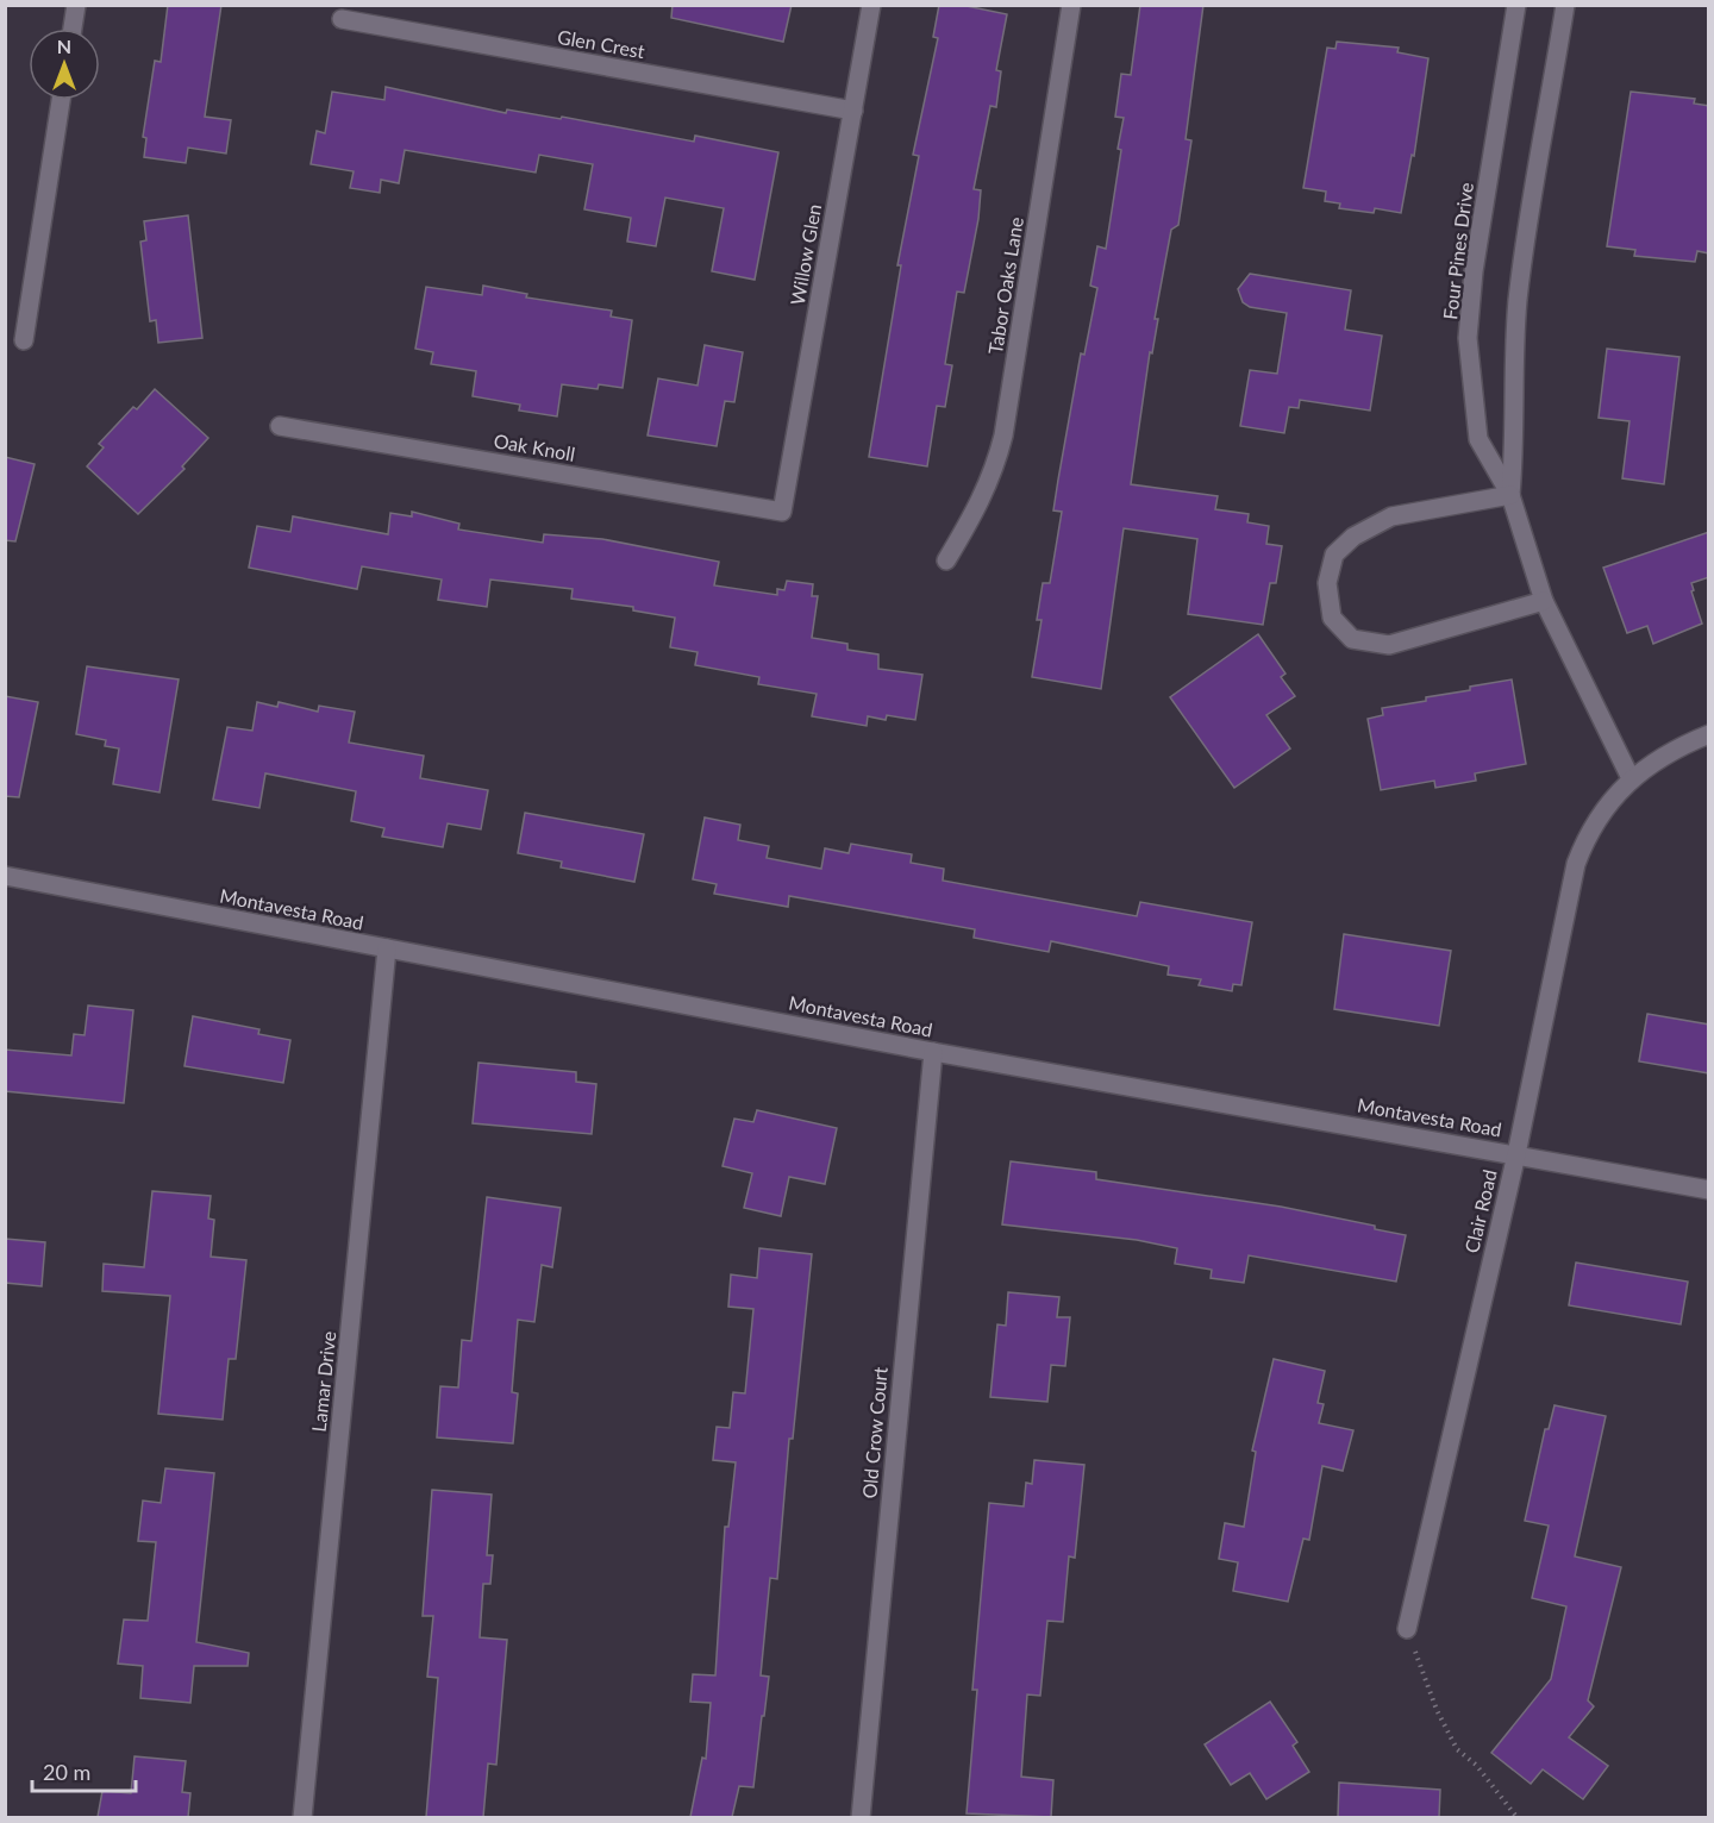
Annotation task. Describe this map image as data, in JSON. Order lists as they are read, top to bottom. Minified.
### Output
{"streets":{"street":["Glen Crest","Four Pines Drive","Willow Glen","Tabor Oaks Lane","Oak Knoll","Montavesta Road","Clair Road","Lamar Drive","Old Crow Court"]},"crossings":[["Glen Crest","Willow Glen"],["Four Pines Drive","Clair Road"],["Willow Glen","Oak Knoll"],["Montavesta Road","Clair Road"],["Montavesta Road","Lamar Drive"],["Montavesta Road","Old Crow Court"]],"scale_bar":"20 m","north":"top"}
